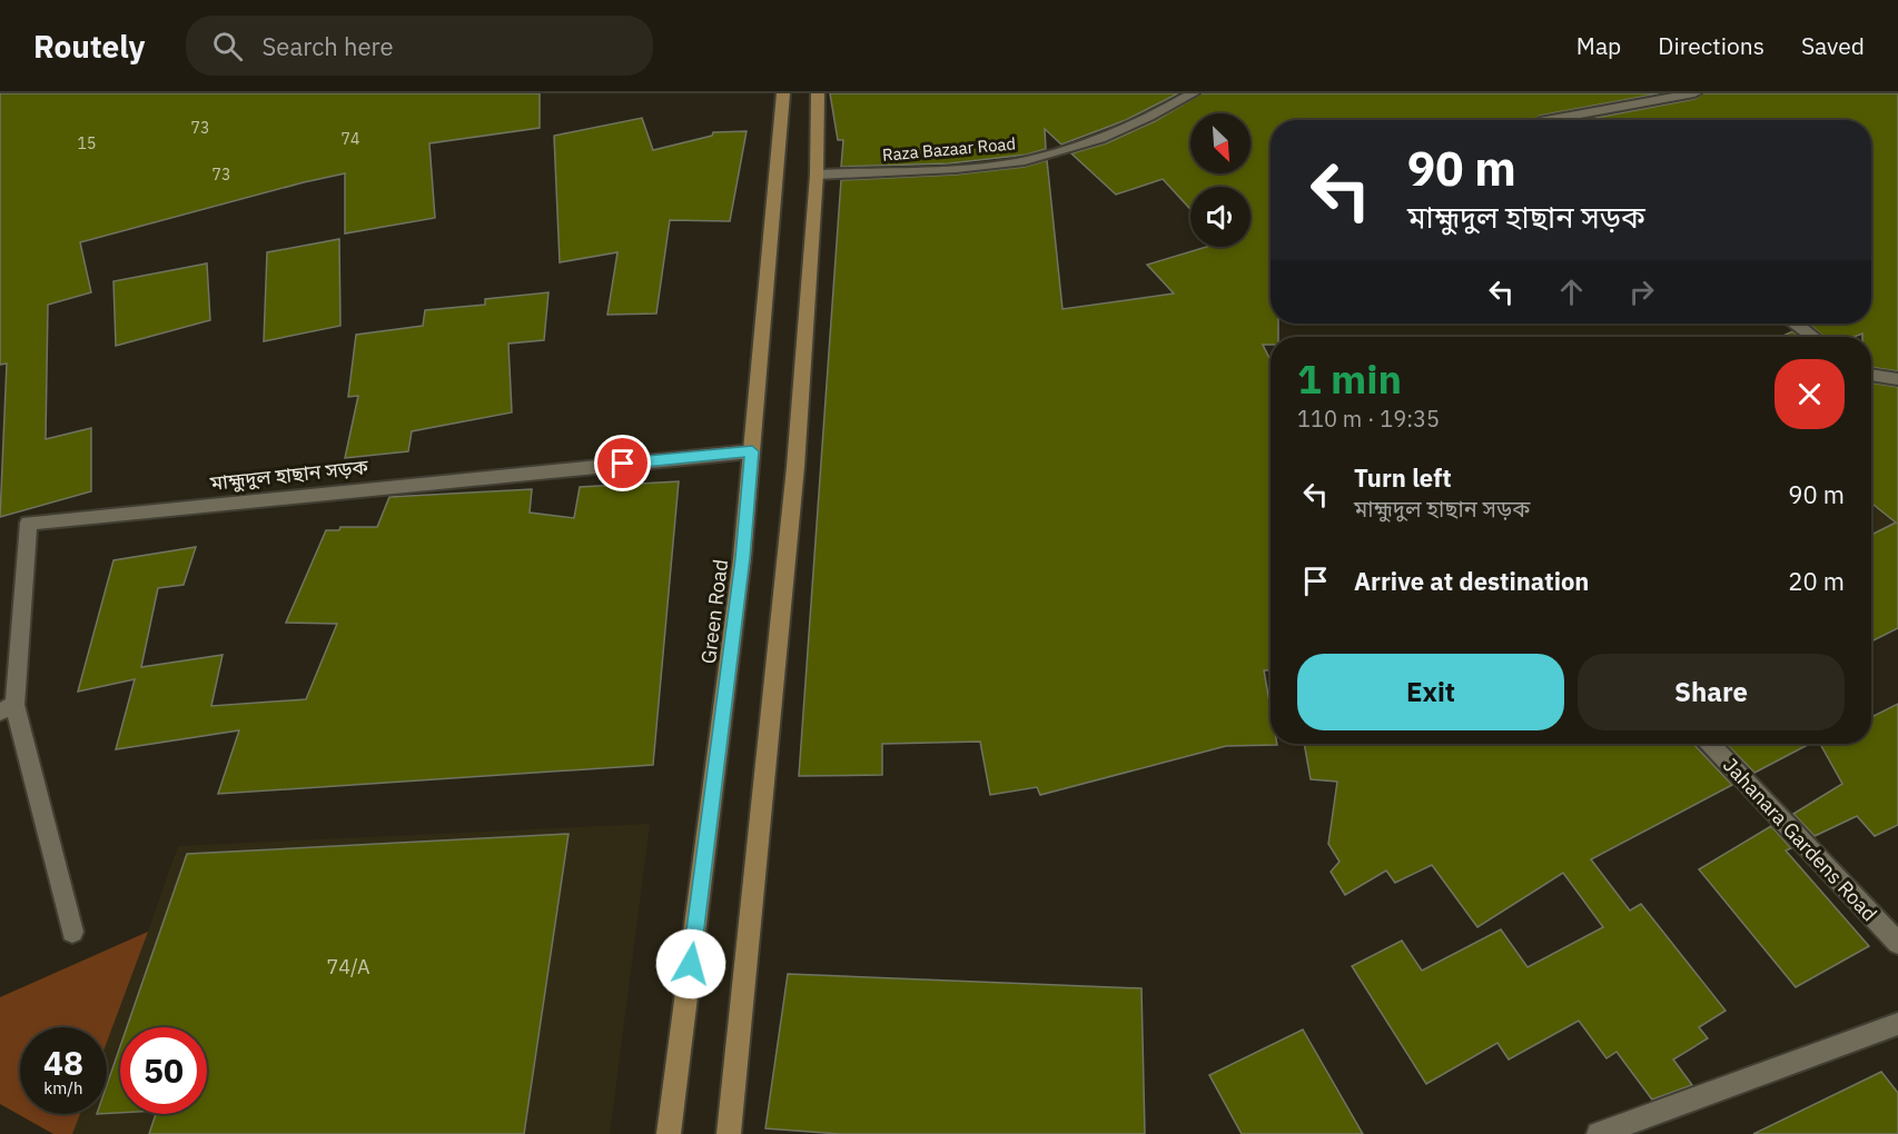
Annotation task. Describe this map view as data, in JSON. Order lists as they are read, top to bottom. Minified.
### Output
{"streets":{"main road":["Green Road"],"street":["Raza Bazaar Road","মাহ্মুদুল হাছান সড়ক","Jahanara Gardens Road"]},"crossings":[["মাহ্মুদুল হাছান সড়ক","Green Road"]],"house_numbers":["73","74","15","73","74/A"],"north":"bottom right","page":{"header":"Routely","search":"Search here","nav":["Map","Directions","Saved"],"turn":["90 m","মাহ্মুদুল হাছান সড়ক"],"heading":["1 min","110 m · 19:35"],"list":[{"name":"Turn left","note":"মাহ্মুদুল হাছান সড়ক","value":"90 m"},{"name":"Arrive at destination","value":"20 m"}],"buttons":["Exit","Share"],"speed":"48 km/h","limit":"50"}}
